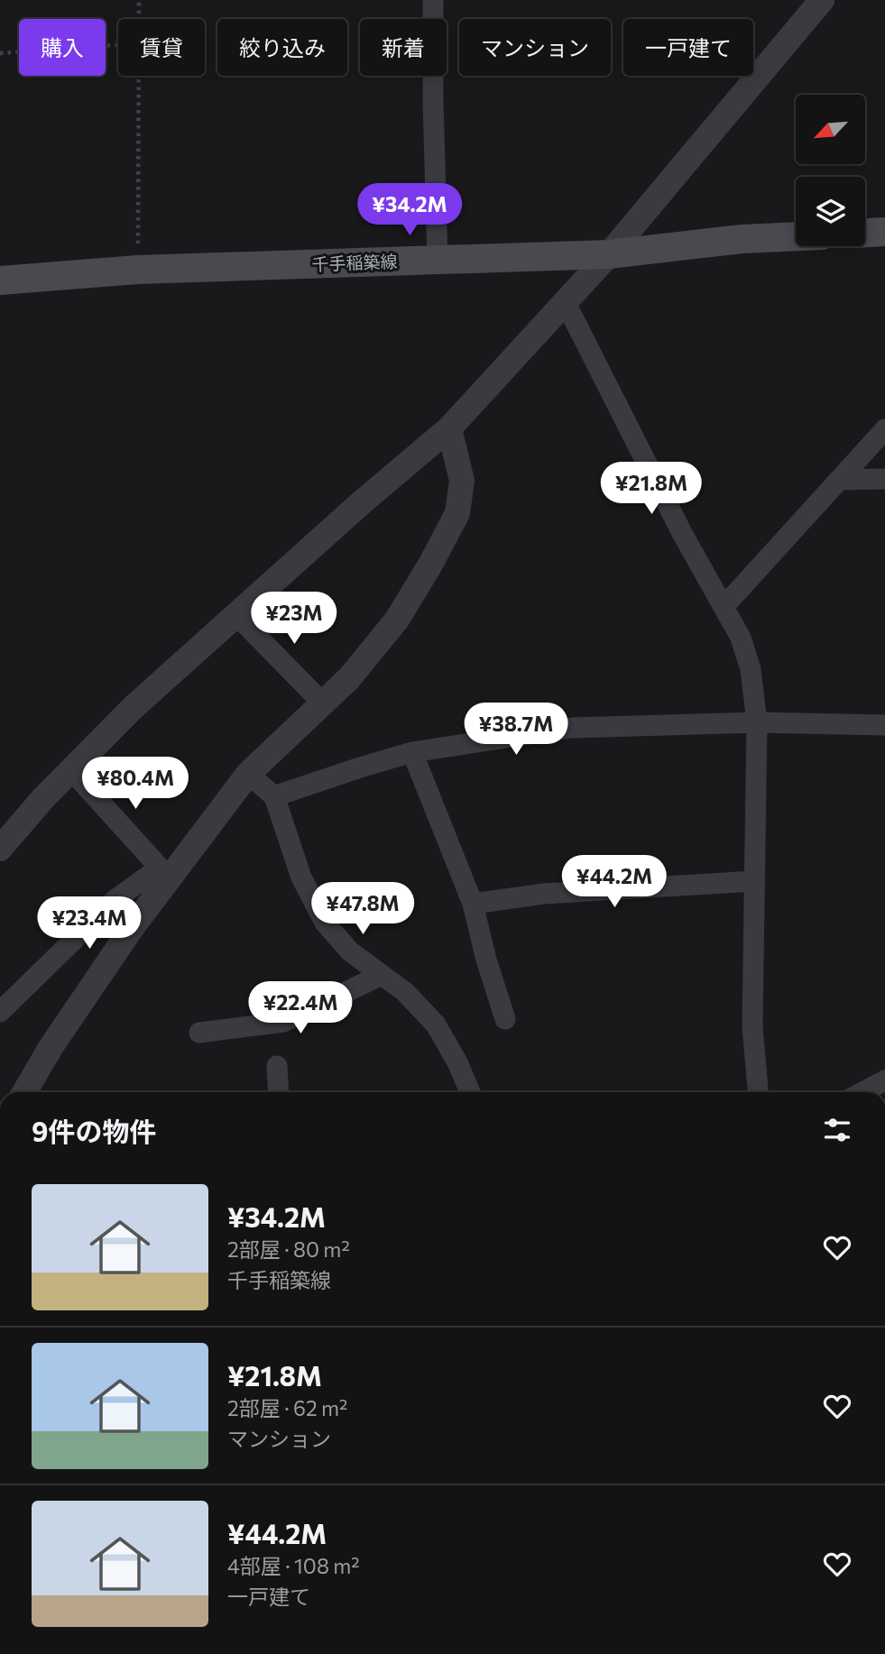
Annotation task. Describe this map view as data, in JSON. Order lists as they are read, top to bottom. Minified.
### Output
{"streets":{"main road":["千手稲築線"]},"north":"bottom left","page":{"chip":["購入","賃貸","絞り込み","新着","マンション","一戸建て"],"price":["¥34.2M","¥21.8M","¥23M","¥38.7M","¥80.4M","¥44.2M","¥47.8M","¥23.4M","¥22.4M"],"heading":"9件の物件","list":[{"name":"¥34.2M","note":"2部屋 · 80 m² · 千手稲築線"},{"name":"¥21.8M","note":"2部屋 · 62 m² · マンション"},{"name":"¥44.2M","note":"4部屋 · 108 m² · 一戸建て"}]}}
